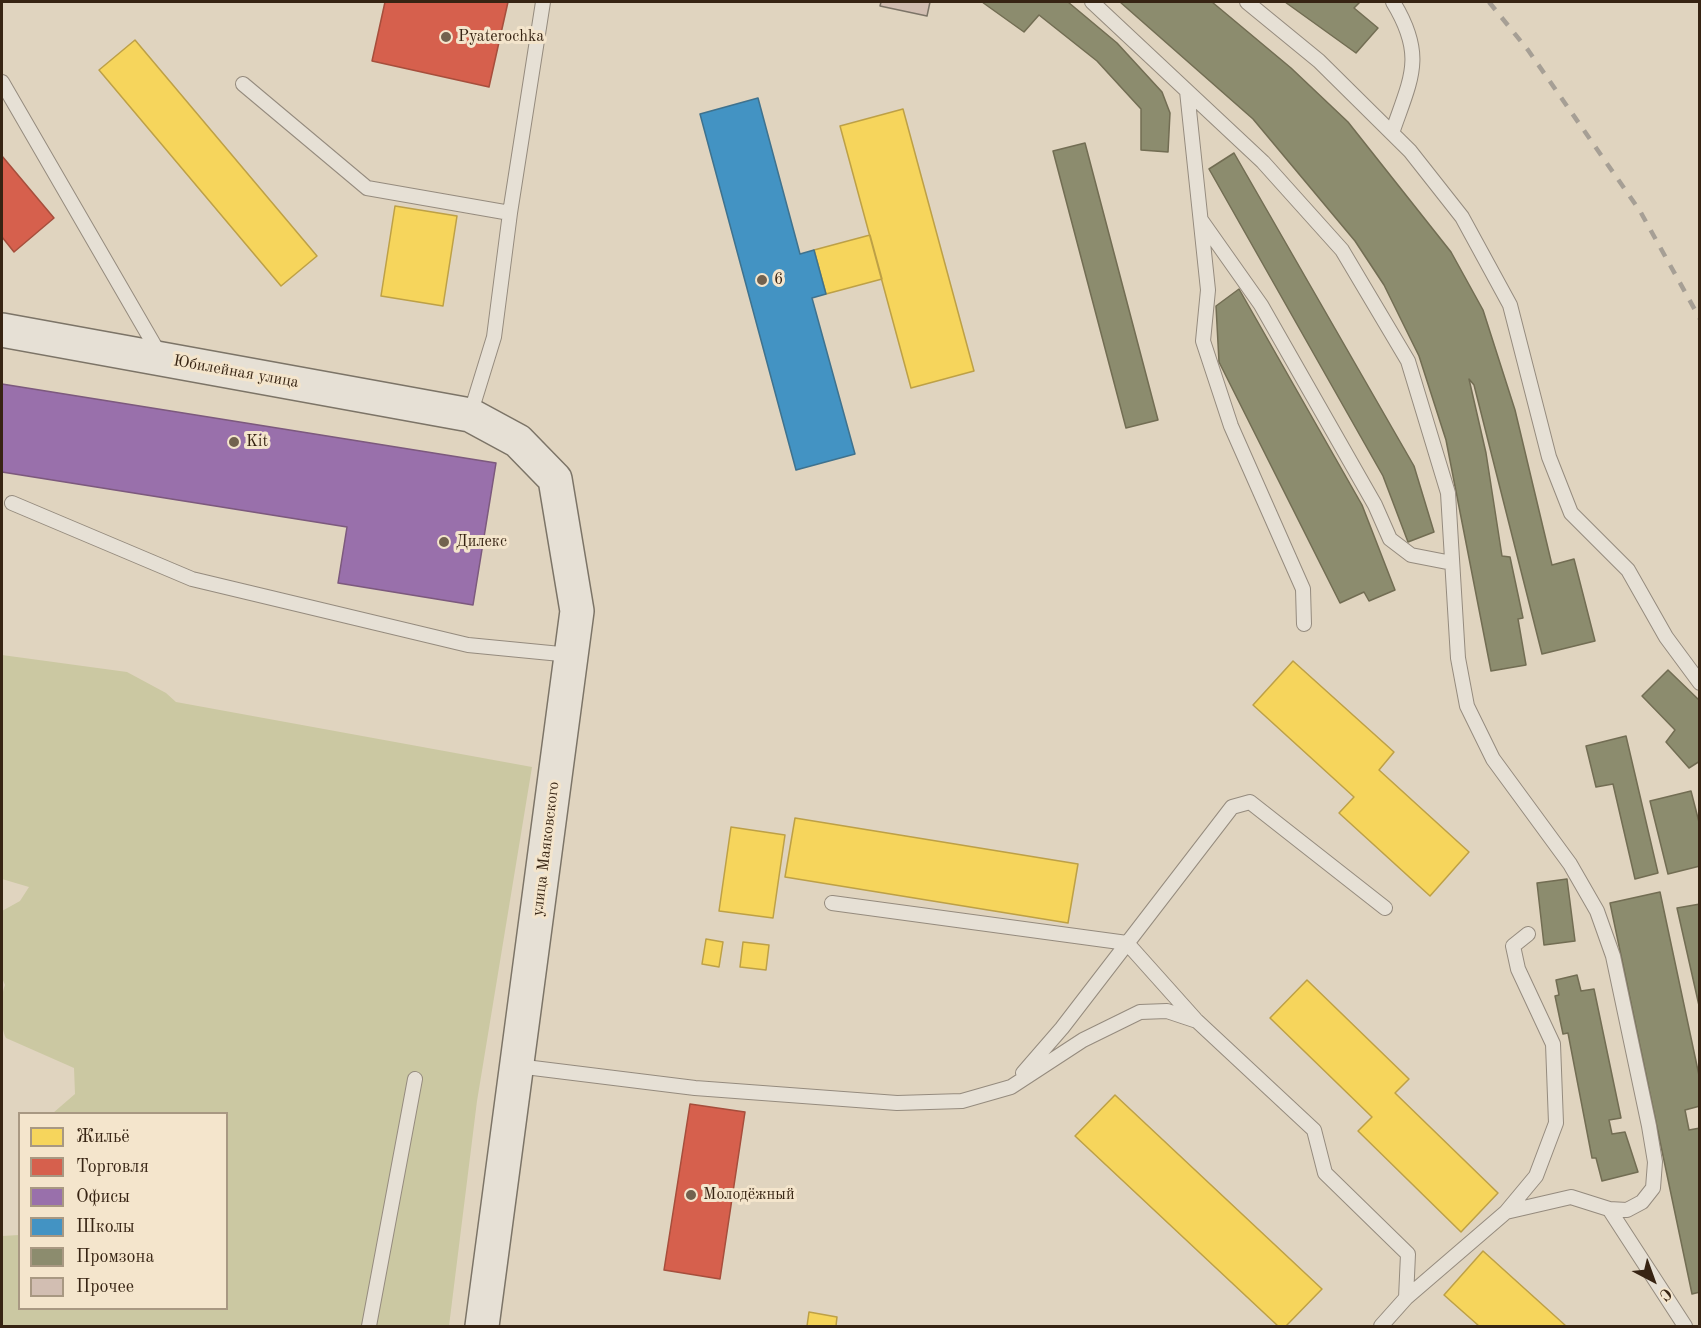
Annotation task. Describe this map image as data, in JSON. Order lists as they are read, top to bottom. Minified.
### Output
{"streets":{"street":["Юбилейная улица","улица Маяковского"]},"crossings":[["Юбилейная улица","улица Маяковского"]],"places":["Pyaterochka","6","Kit","Дилекс","Молодёжный"],"legend":["Жильё","Торговля","Офисы","Школы","Промзона","Прочее"],"north":"bottom right"}
